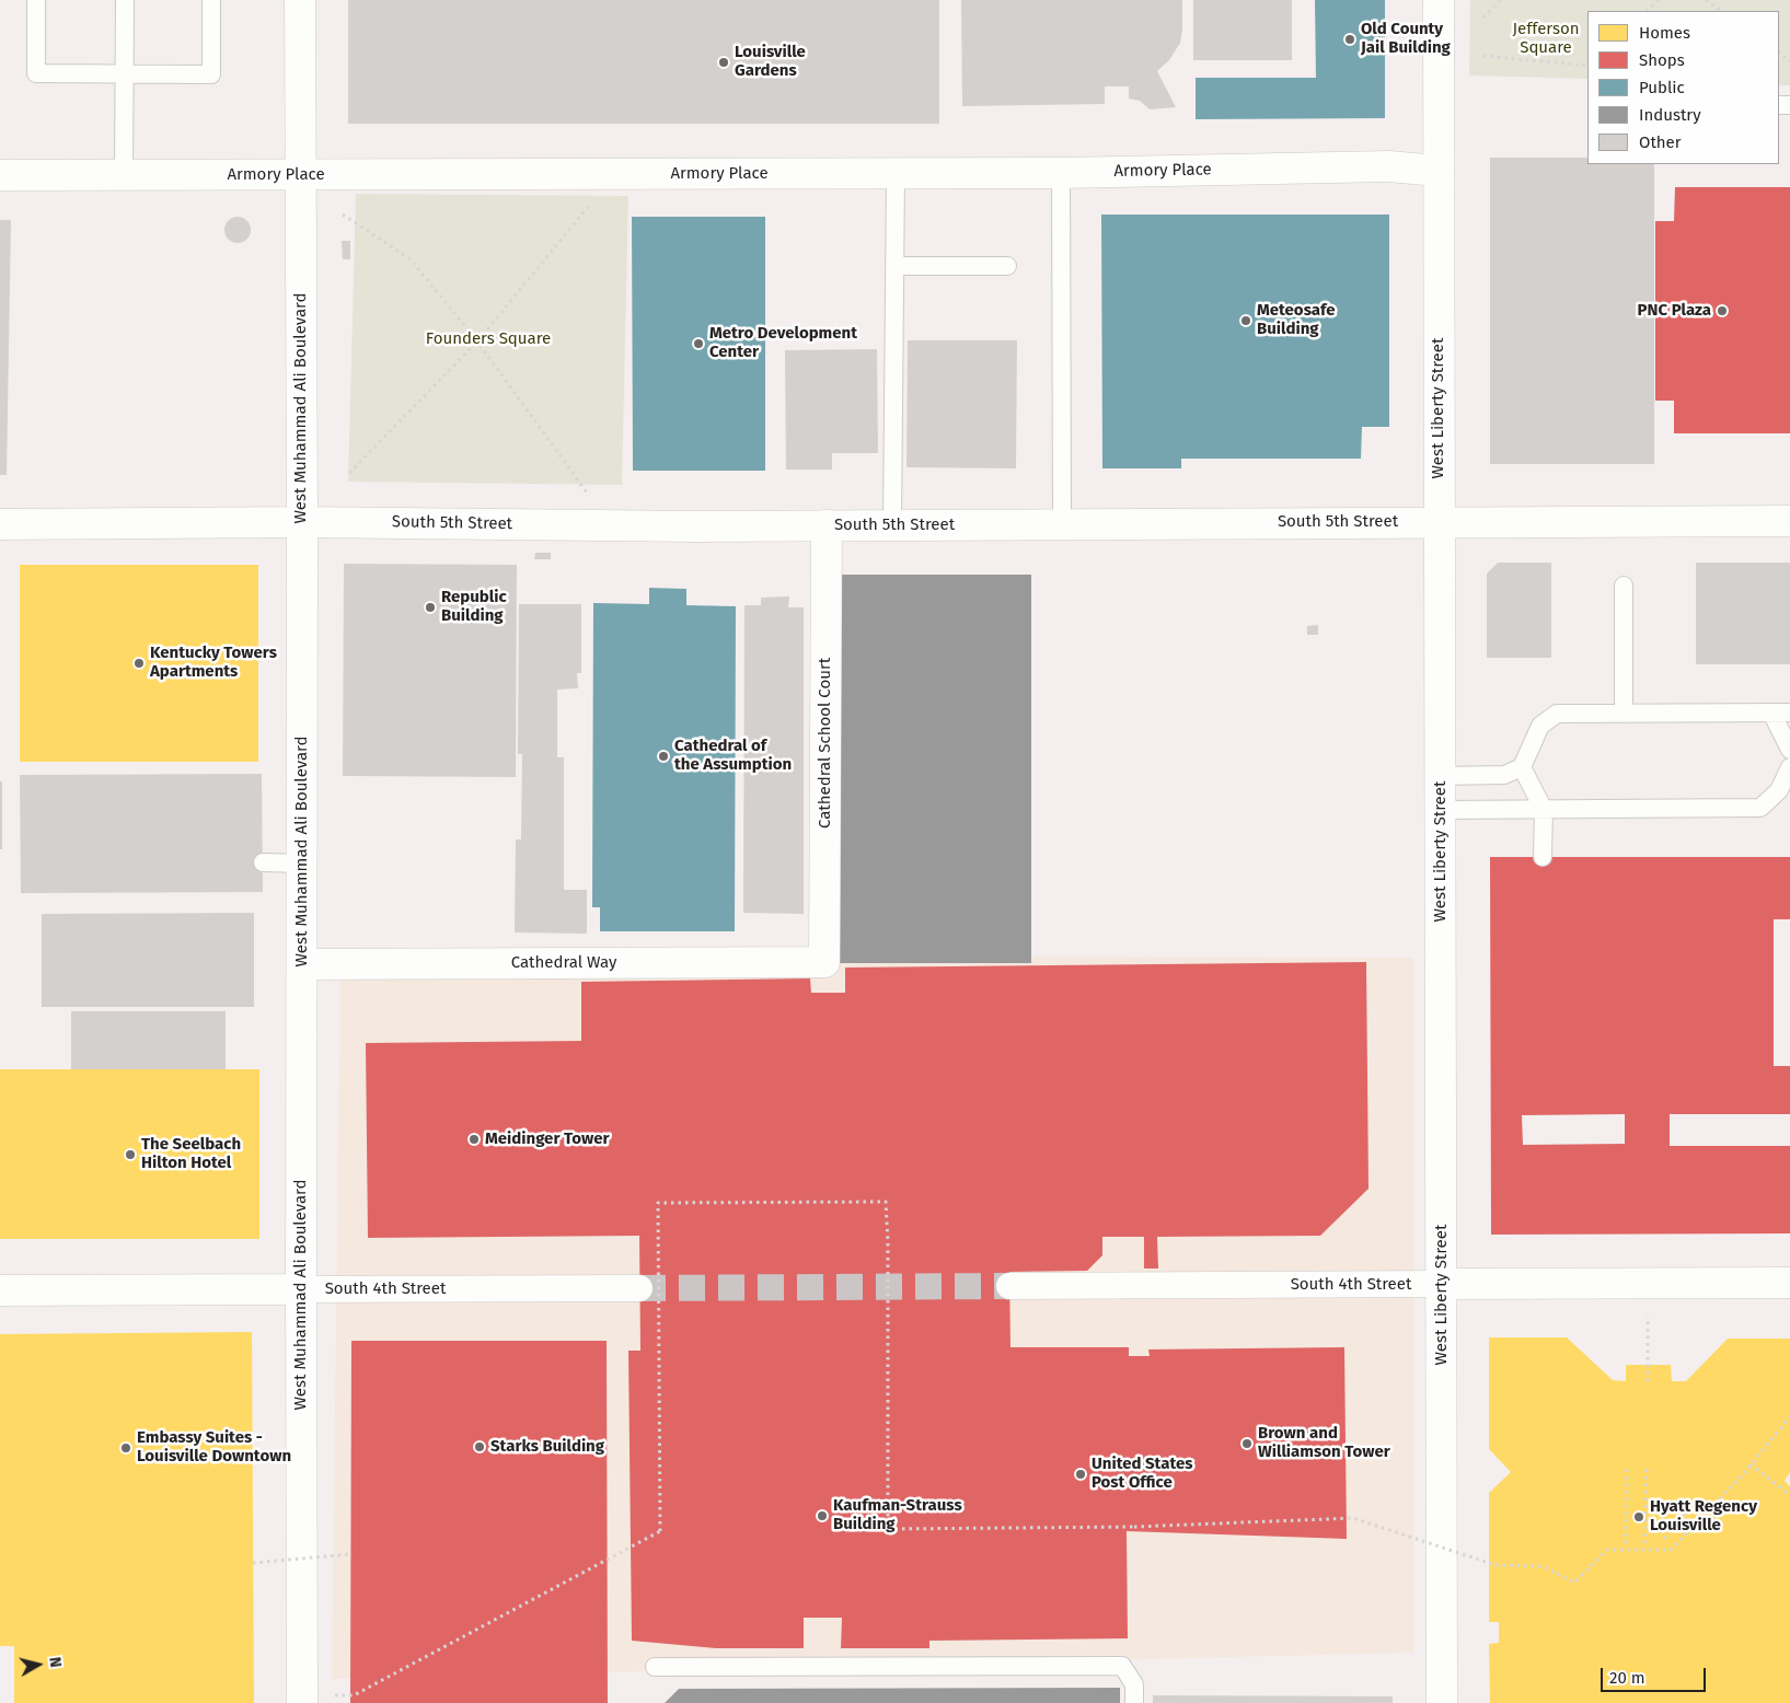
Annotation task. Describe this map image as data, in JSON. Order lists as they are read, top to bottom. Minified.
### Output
{"streets":{"street":["Armory Place","West Muhammad Ali Boulevard","West Liberty Street","South 5th Street","Cathedral School Court","Cathedral Way","South 4th Street"]},"crossings":[["Armory Place","West Muhammad Ali Boulevard"],["Armory Place","West Liberty Street"],["West Muhammad Ali Boulevard","South 5th Street"],["West Muhammad Ali Boulevard","Cathedral Way"],["West Muhammad Ali Boulevard","South 4th Street"],["West Liberty Street","South 5th Street"],["West Liberty Street","South 4th Street"],["South 5th Street","Cathedral School Court"],["Cathedral School Court","Cathedral Way"]],"parks":["Jefferson Square","Founders Square"],"places":["Old County Jail Building","Louisville Gardens","PNC Plaza","Meteosafe Building","Metro Development Center","Republic Building","Kentucky Towers Apartments","Cathedral of the Assumption","Meidinger Tower","The Seelbach Hilton Hotel","Brown and Williamson Tower","Starks Building","Embassy Suites - Louisville Downtown","United States Post Office","Kaufman-Strauss Building","Hyatt Regency Louisville"],"legend":["Homes","Shops","Public","Industry","Other"],"scale_bar":"20 m","north":"right"}
